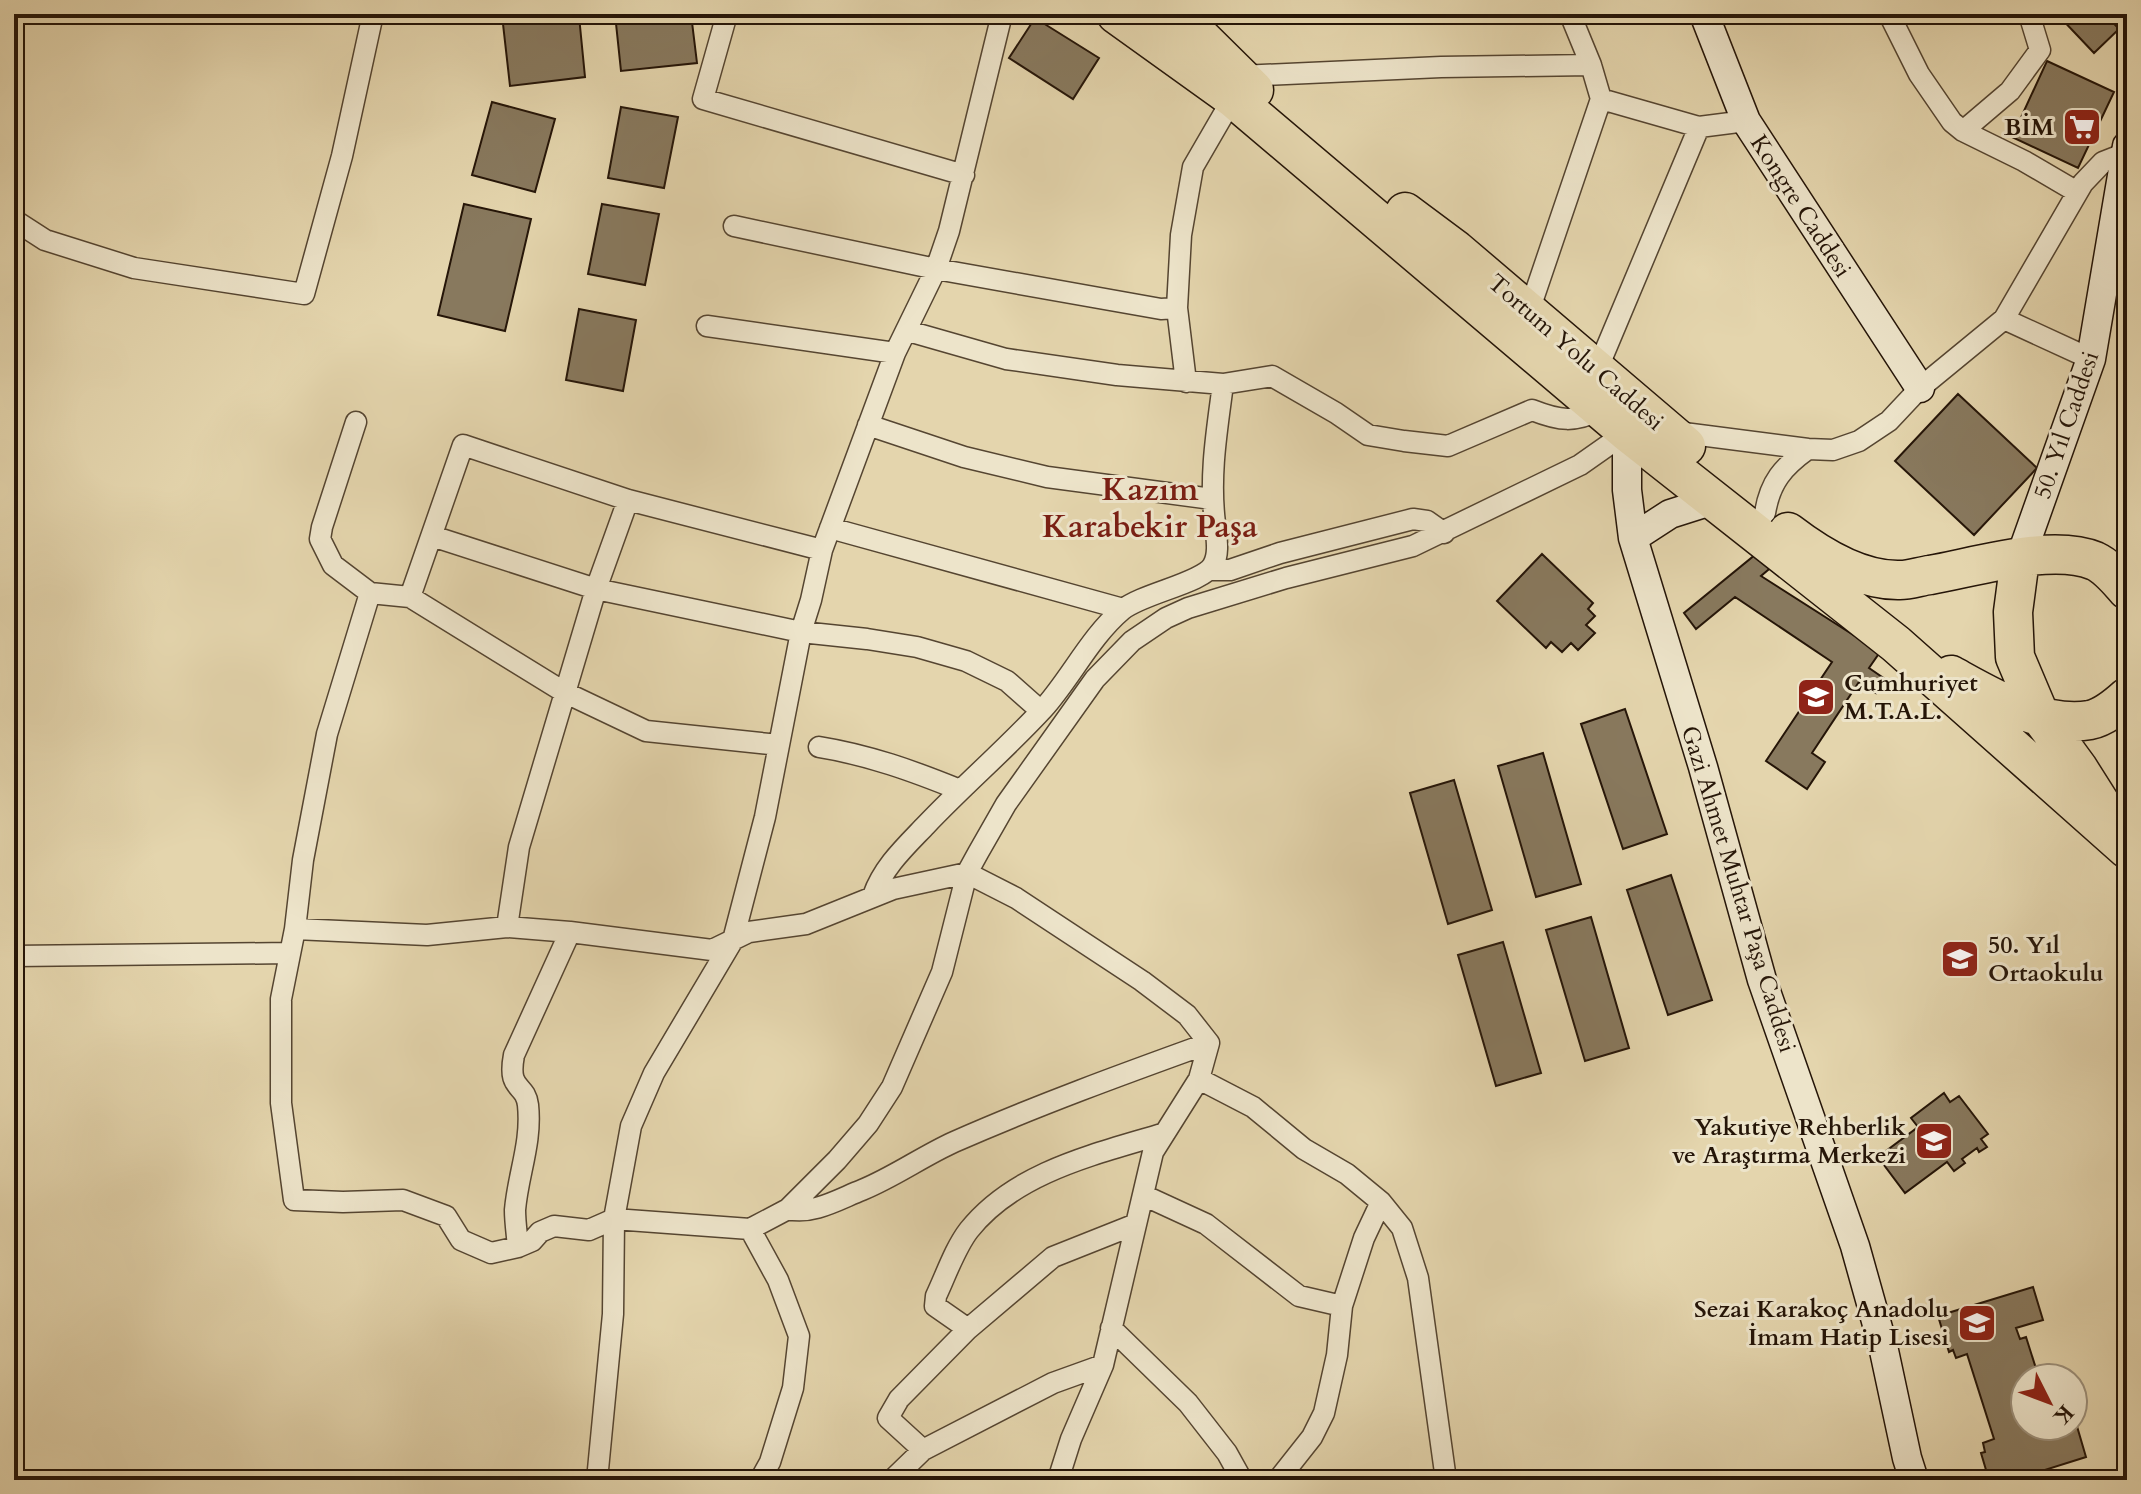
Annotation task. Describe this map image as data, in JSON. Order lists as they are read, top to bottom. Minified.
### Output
{"streets":{"highway":["Tortum Yolu Caddesi"],"street":["Kongre Caddesi","50. Yıl Caddesi","Gazi Ahmet Muhtar Paşa Caddesi"]},"crossings":[["Tortum Yolu Caddesi","50. Yıl Caddesi"],["Tortum Yolu Caddesi","Gazi Ahmet Muhtar Paşa Caddesi"]],"districts":["Kazım Karabekir Paşa"],"places":{"supermarket":["BİM"],"school or university":["Cumhuriyet M.T.A.L.","50. Yıl Ortaokulu","Yakutiye Rehberlik ve Araştırma Merkezi","Sezai Karakoç Anadolu İmam Hatip Lisesi"]},"north":"bottom right"}
